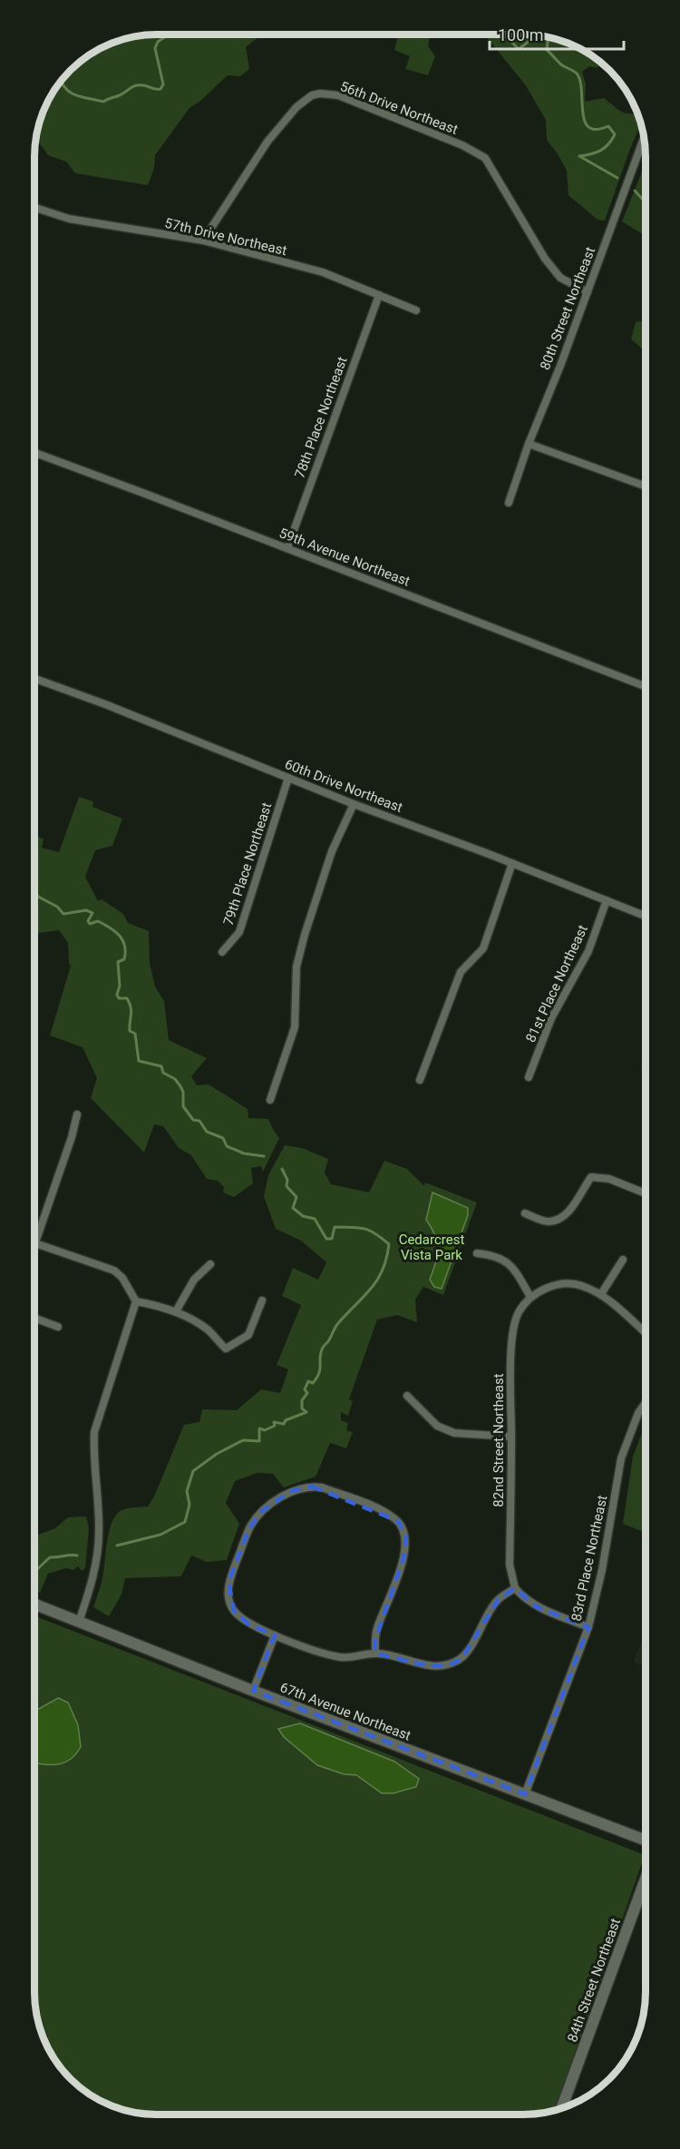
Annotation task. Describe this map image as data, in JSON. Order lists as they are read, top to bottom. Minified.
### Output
{"streets":{"main road":["67th Avenue Northeast","84th Street Northeast"],"street":["56th Drive Northeast","57th Drive Northeast","80th Street Northeast","78th Place Northeast","59th Avenue Northeast","60th Drive Northeast","79th Place Northeast","81st Place Northeast","82nd Street Northeast","83rd Place Northeast"]},"crossings":[["56th Drive Northeast","57th Drive Northeast"],["56th Drive Northeast","80th Street Northeast"],["57th Drive Northeast","78th Place Northeast"],["78th Place Northeast","59th Avenue Northeast"],["60th Drive Northeast","79th Place Northeast"],["60th Drive Northeast","81st Place Northeast"],["83rd Place Northeast","67th Avenue Northeast"]],"parks":["Cedarcrest Vista Park"],"scale_bar":"100 m"}
